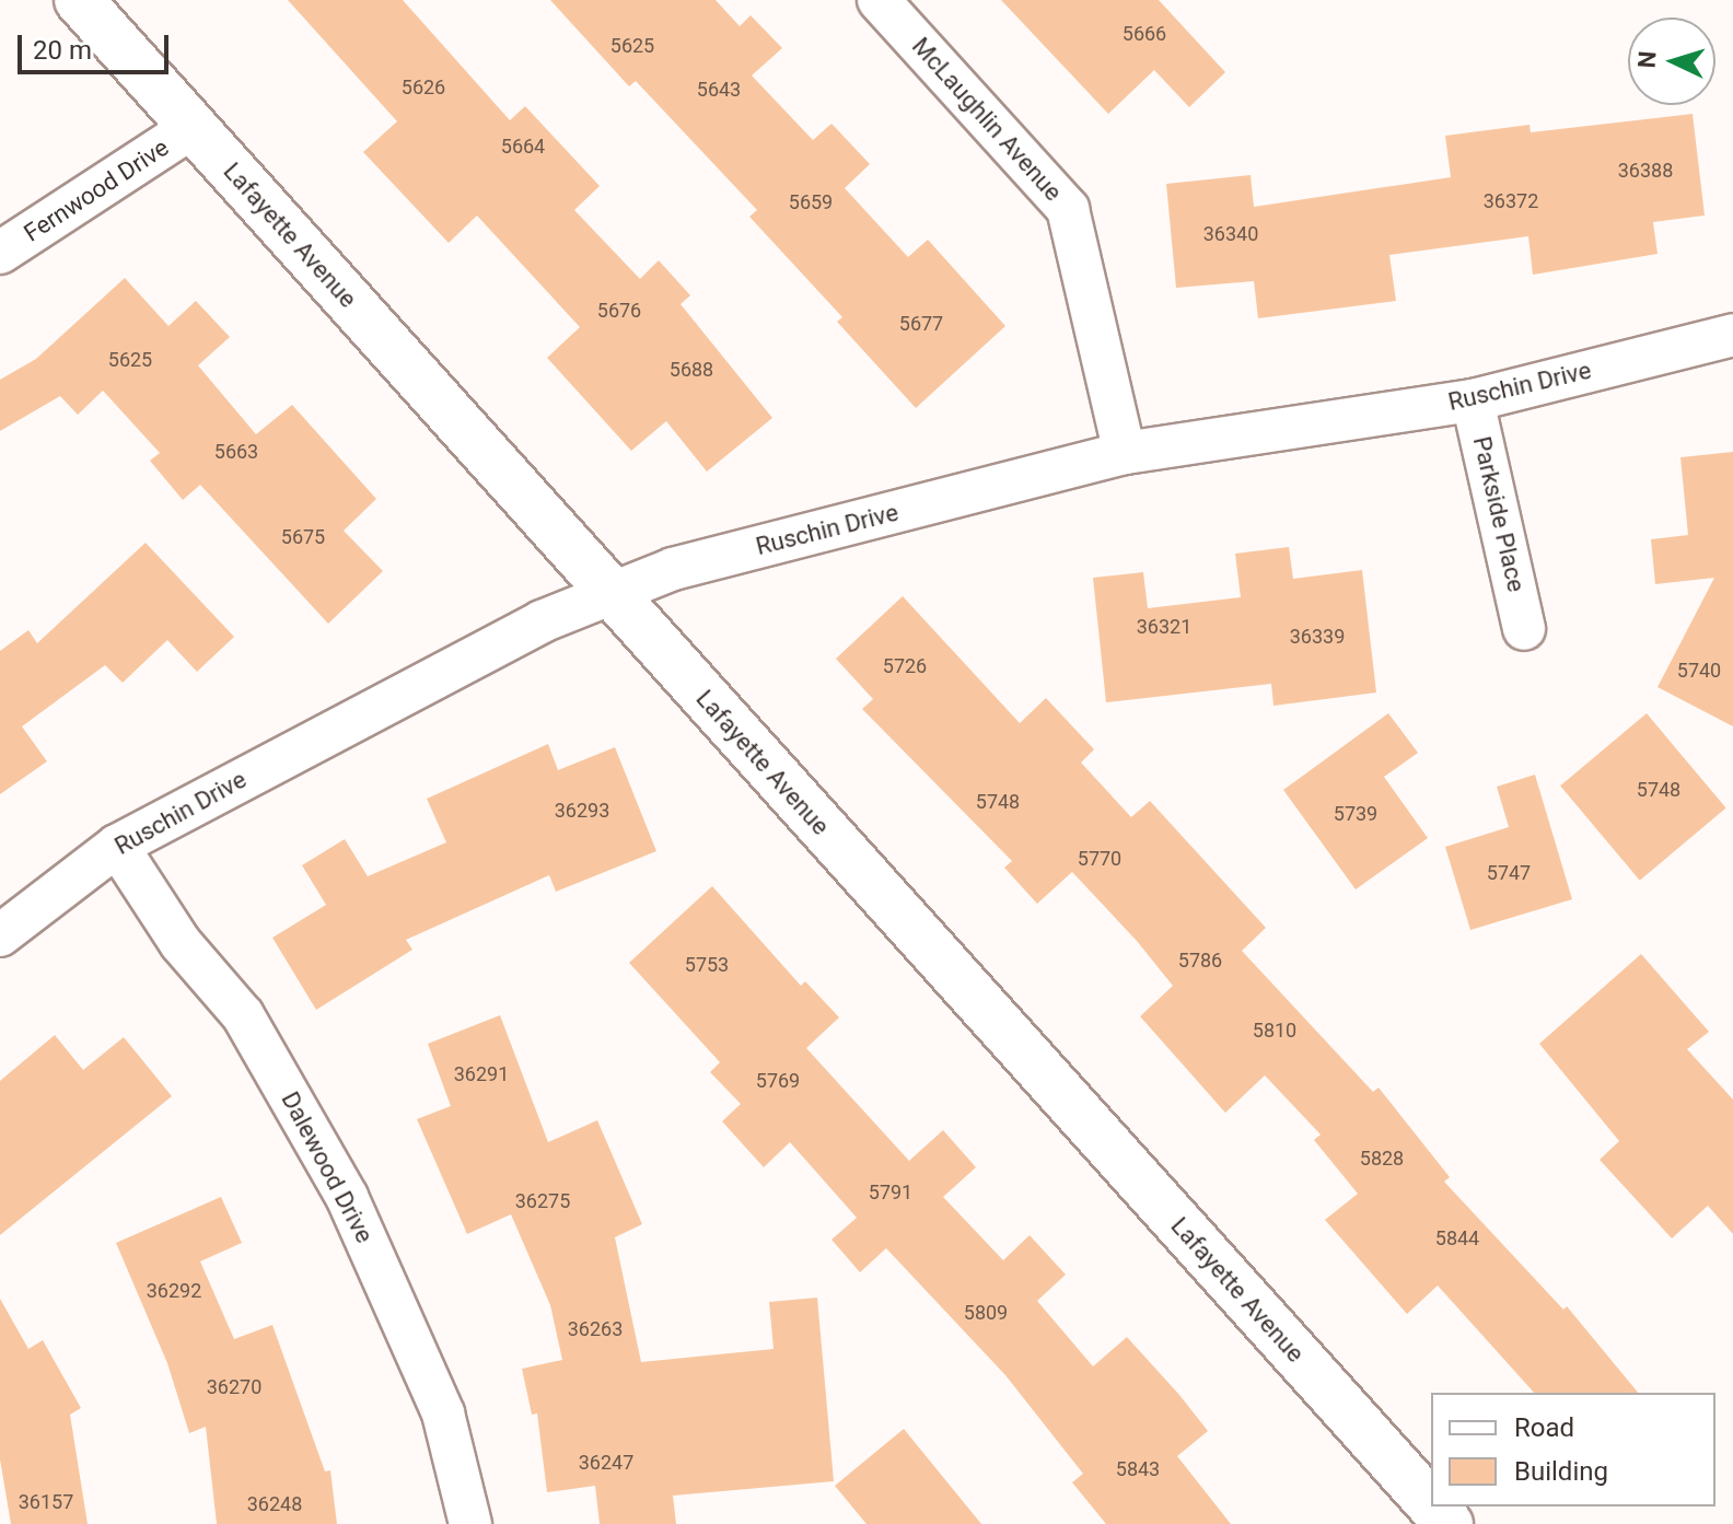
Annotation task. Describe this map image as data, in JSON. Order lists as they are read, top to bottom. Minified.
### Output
{"streets":{"street":["McLaughlin Avenue","Fernwood Drive","Lafayette Avenue","Ruschin Drive","Parkside Place","Dalewood Drive"]},"crossings":[["McLaughlin Avenue","Ruschin Drive"],["Fernwood Drive","Lafayette Avenue"],["Lafayette Avenue","Ruschin Drive"],["Ruschin Drive","Parkside Place"],["Ruschin Drive","Dalewood Drive"]],"house_numbers":["5666","5625","5626","5643","5664","36388","36372","5659","36340","5676","5677","5625","5688","5663","5675","36321","36339","5726","5740","5748","5748","36293","5739","5770","5747","5786","5753","5810","36291","5769","5828","5791","36275","5844","36292","5809","36263","36270","36247","5843","36157","36248"],"legend":["Road","Building"],"scale_bar":"20 m","north":"left"}
